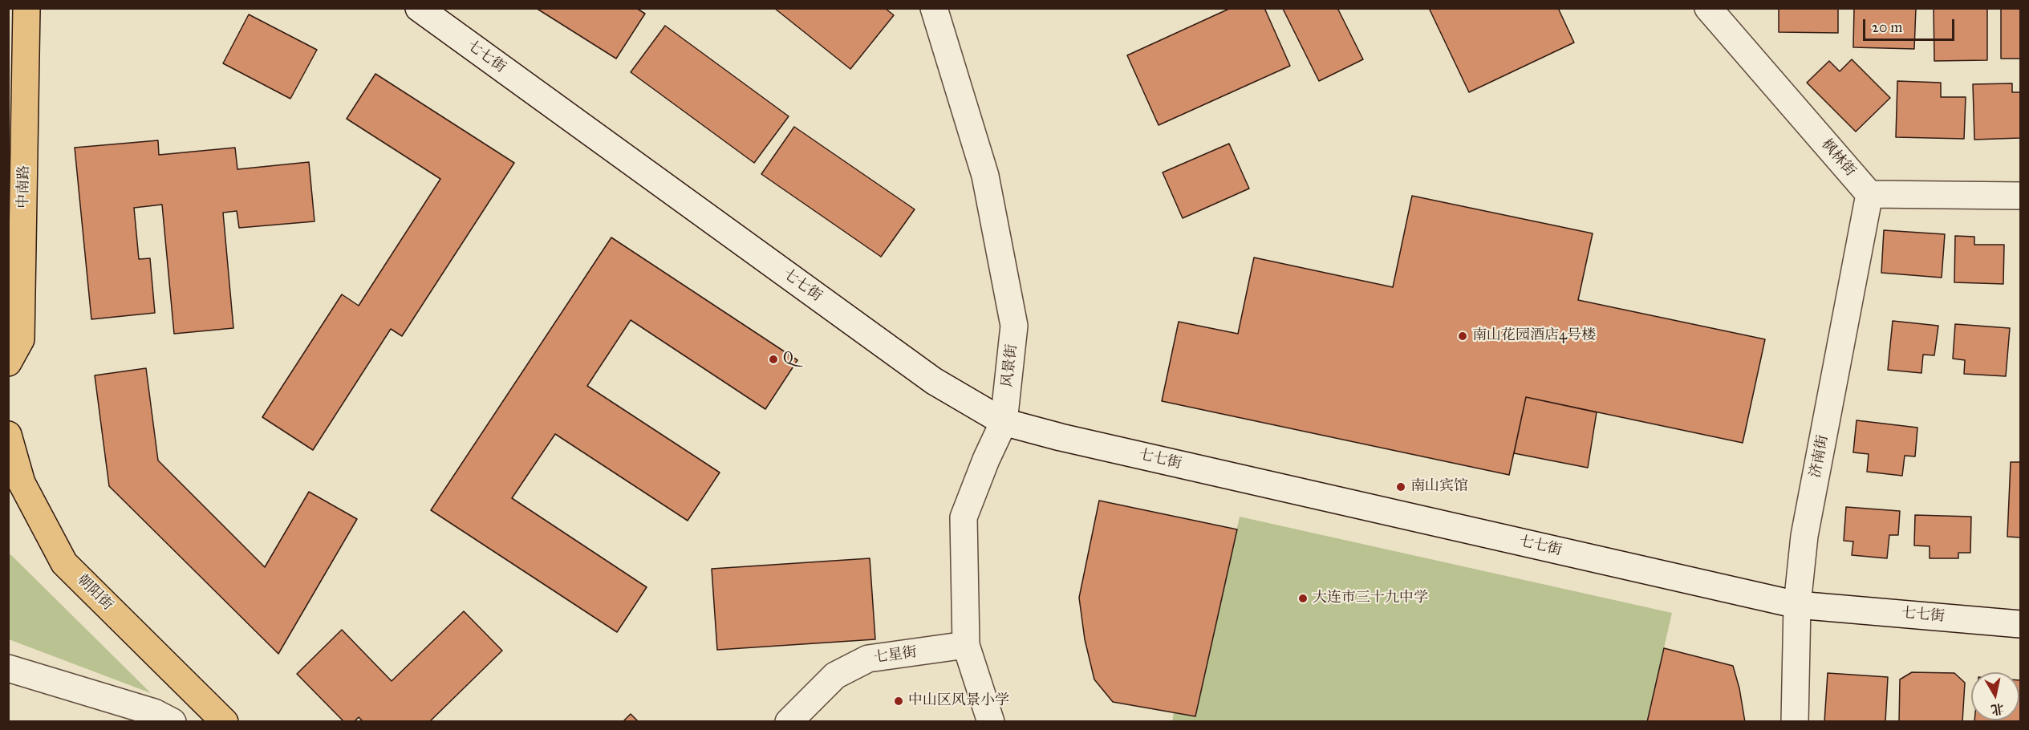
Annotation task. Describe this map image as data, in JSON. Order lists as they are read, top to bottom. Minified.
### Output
{"streets":{"main road":["中南路","朝阳街"],"street":["七七街","枫林街","风景街","济南街","七星街"]},"crossings":[["七七街","风景街"],["七七街","济南街"],["枫林街","济南街"],["风景街","七星街"]],"places":["南山花园酒店4号楼","Q","南山宾馆","大连市三十九中学","中山区风景小学"],"scale_bar":"20 m","north":"bottom"}
